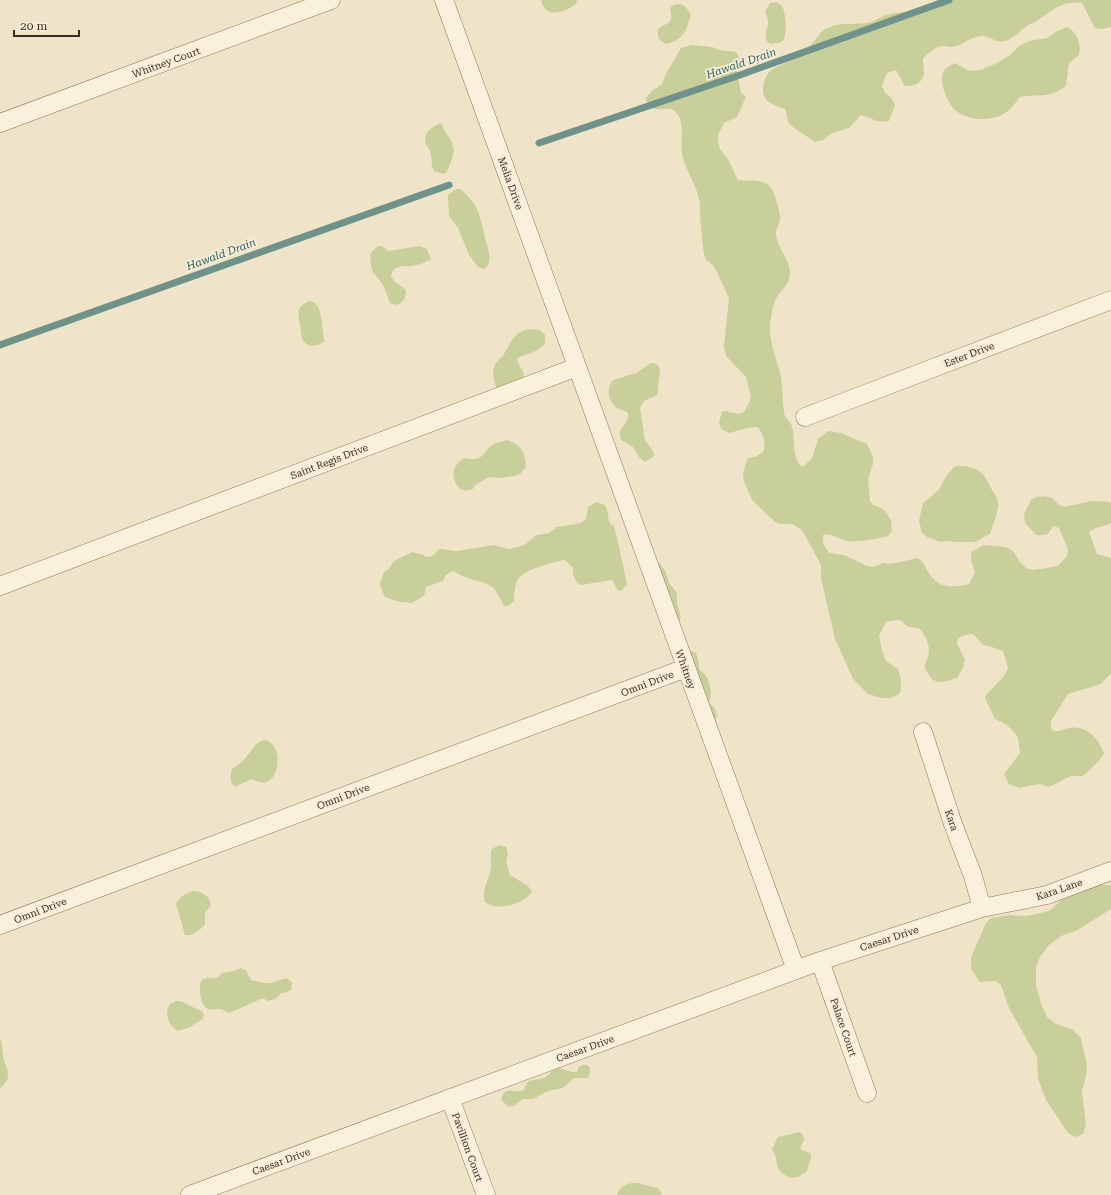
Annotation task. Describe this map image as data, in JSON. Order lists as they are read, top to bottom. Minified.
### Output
{"streets":{"street":["Whitney Court","Melia Drive","Ester Drive","Saint Regis Drive","Whitney","Omni Drive","Kara","Kara Lane","Caesar Drive","Palace Court","Pavillion Court"]},"crossings":[["Melia Drive","Saint Regis Drive"],["Melia Drive","Whitney"],["Saint Regis Drive","Whitney"],["Whitney","Omni Drive"],["Whitney","Caesar Drive"],["Kara","Kara Lane"],["Kara","Caesar Drive"],["Kara Lane","Caesar Drive"],["Caesar Drive","Palace Court"],["Caesar Drive","Pavillion Court"]],"water":["Hawald Drain"],"scale_bar":"20 m"}
